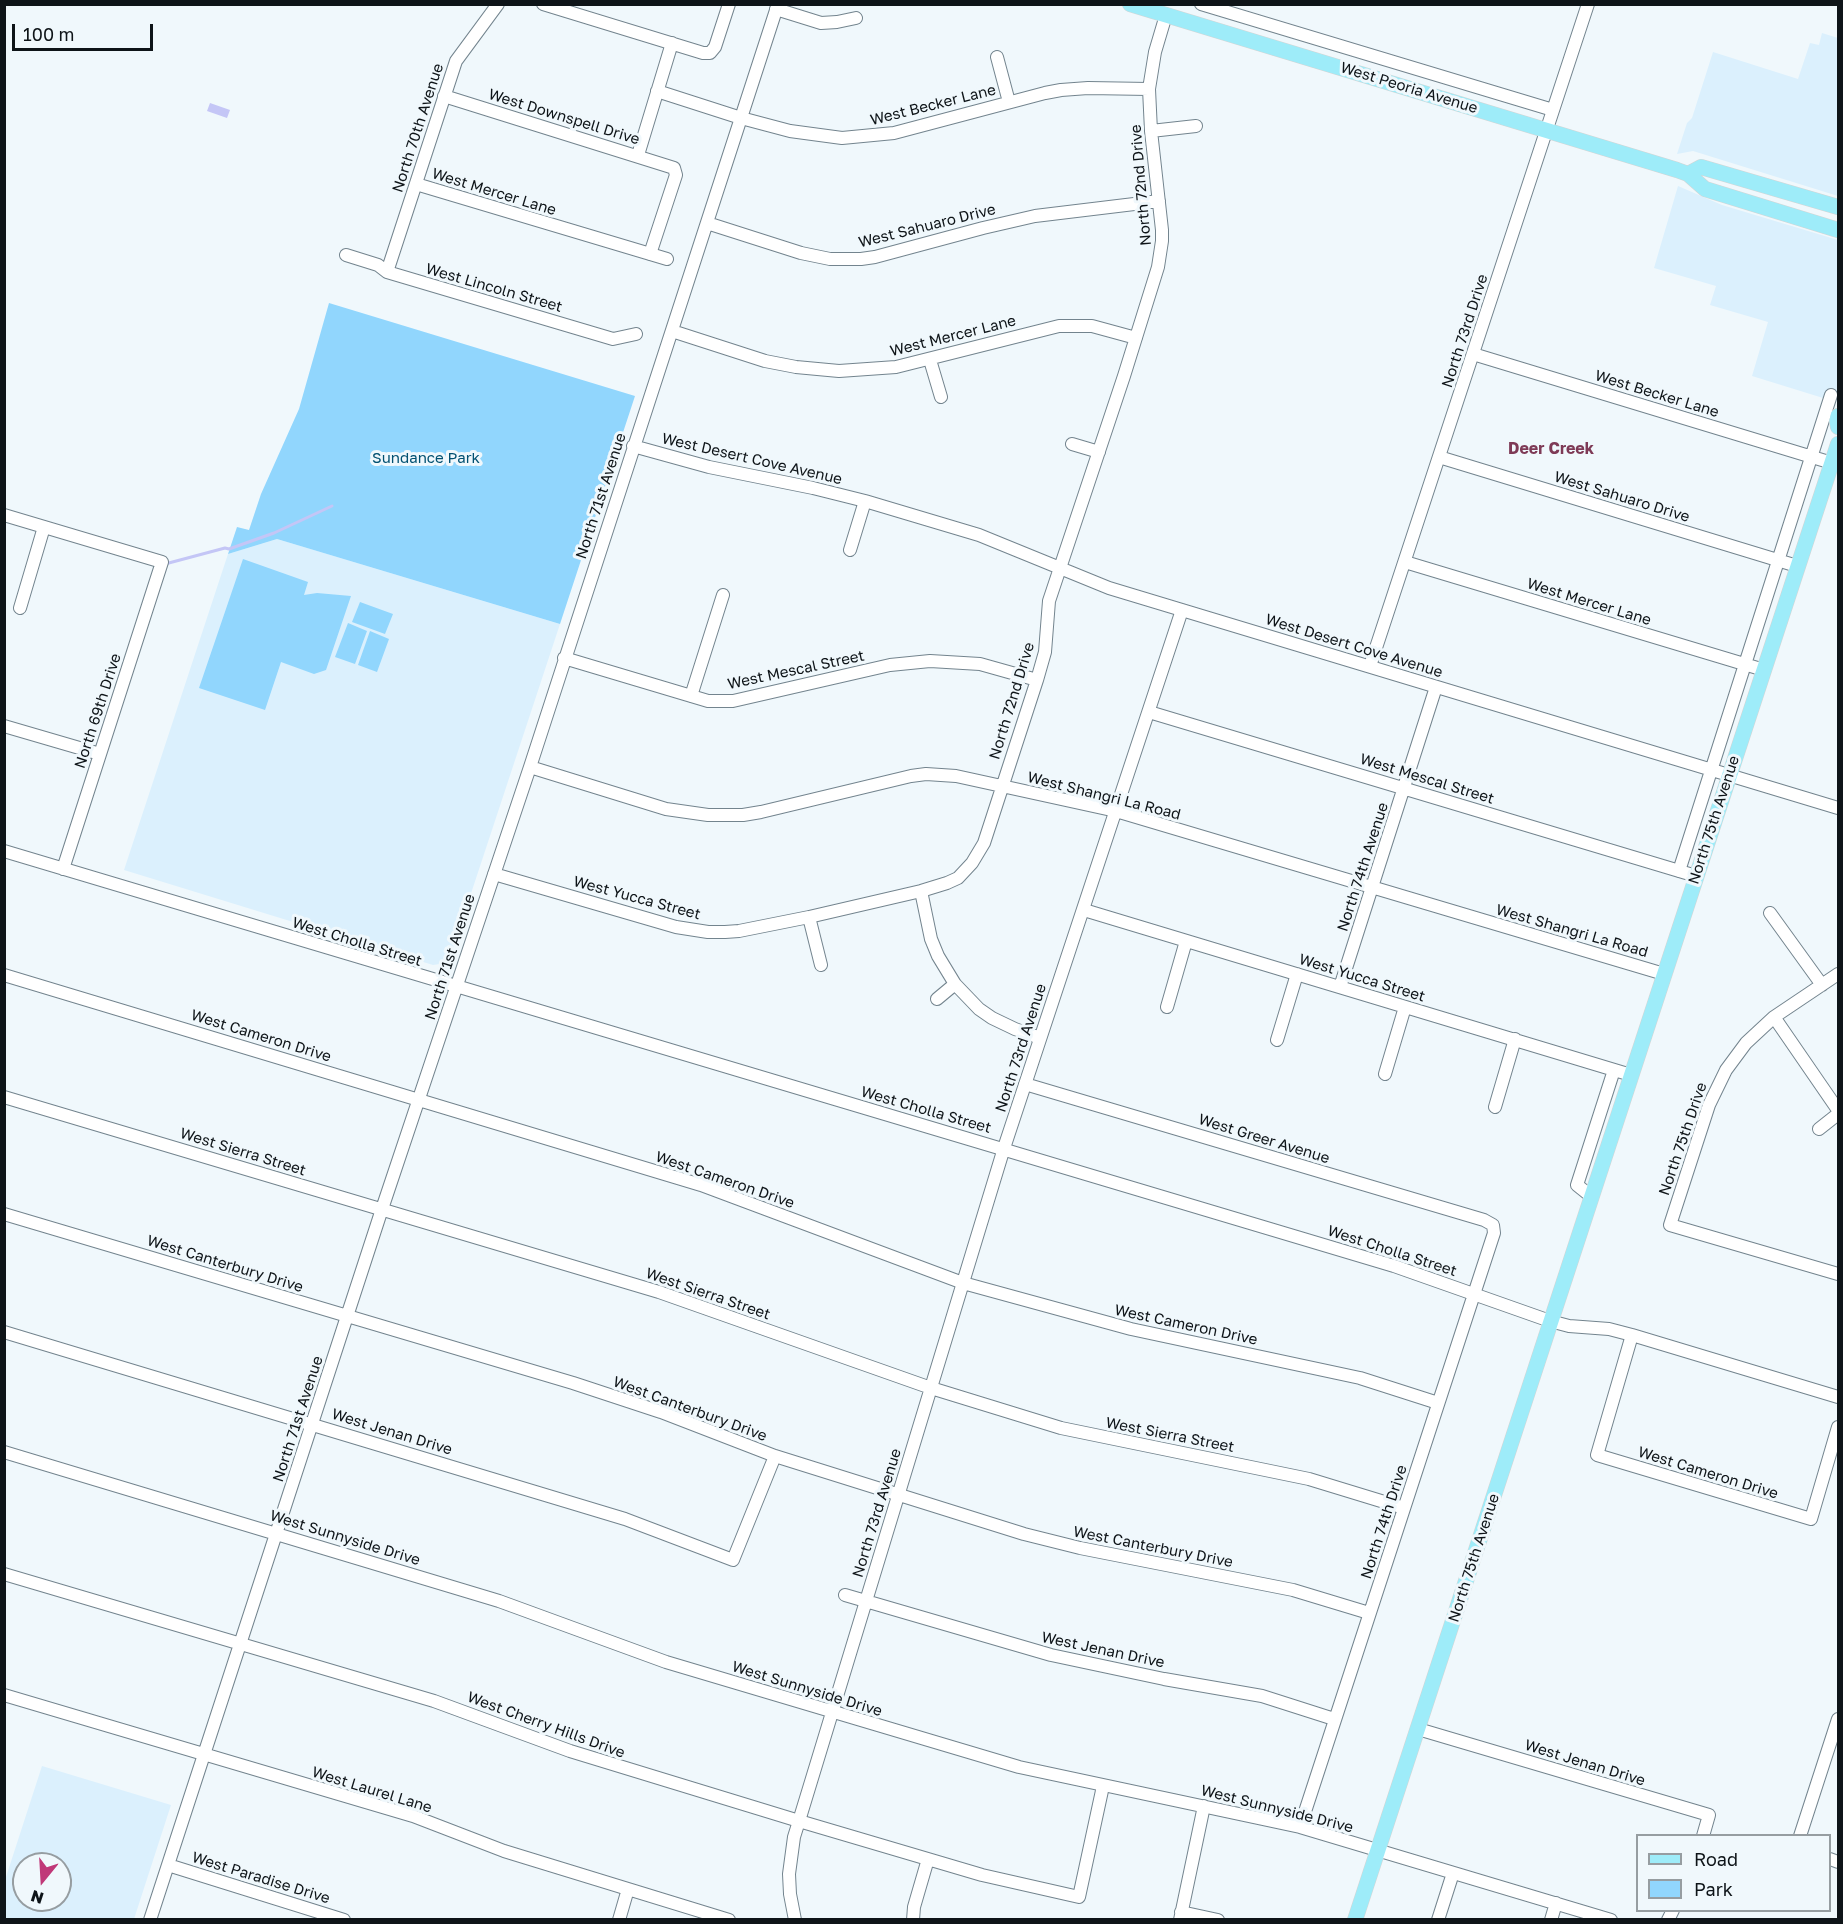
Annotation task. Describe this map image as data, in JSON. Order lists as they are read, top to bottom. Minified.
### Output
{"streets":{"main road":["West Peoria Avenue","North 75th Avenue"],"street":["West Becker Lane","West Downspell Drive","North 70th Avenue","North 72nd Drive","West Mercer Lane","West Sahuaro Drive","West Lincoln Street","North 73rd Drive","West Desert Cove Avenue","North 71st Avenue","West Mescal Street","North 69th Drive","West Shangri La Road","North 74th Avenue","West Yucca Street","West Cholla Street","West Cameron Drive","North 73rd Avenue","West Greer Avenue","North 75th Drive","West Sierra Street","West Canterbury Drive","West Jenan Drive","North 74th Drive","West Sunnyside Drive","West Cherry Hills Drive","West Laurel Lane","West Paradise Drive"]},"crossings":[["West Peoria Avenue","North 72nd Drive"],["West Peoria Avenue","North 73rd Drive"],["West Becker Lane","North 72nd Drive"],["West Becker Lane","North 73rd Drive"],["West Becker Lane","North 71st Avenue"],["West Becker Lane","North 75th Avenue"],["West Downspell Drive","North 70th Avenue"],["West Downspell Drive","West Mercer Lane"],["North 70th Avenue","West Mercer Lane"],["North 70th Avenue","West Lincoln Street"],["North 72nd Drive","West Mercer Lane"],["North 72nd Drive","West Sahuaro Drive"],["North 72nd Drive","West Desert Cove Avenue"],["North 72nd Drive","West Mescal Street"],["North 72nd Drive","West Shangri La Road"],["North 72nd Drive","West Yucca Street"],["West Mercer Lane","North 73rd Drive"],["West Mercer Lane","North 71st Avenue"],["West Mercer Lane","North 75th Avenue"],["West Sahuaro Drive","North 73rd Drive"],["West Sahuaro Drive","North 71st Avenue"],["West Sahuaro Drive","North 75th Avenue"],["North 73rd Drive","West Desert Cove Avenue"],["West Desert Cove Avenue","North 71st Avenue"],["West Desert Cove Avenue","North 75th Avenue"],["West Desert Cove Avenue","North 74th Avenue"],["West Desert Cove Avenue","North 73rd Avenue"],["North 71st Avenue","West Mescal Street"],["North 71st Avenue","West Shangri La Road"],["North 71st Avenue","West Yucca Street"],["North 71st Avenue","West Cholla Street"],["North 71st Avenue","West Cameron Drive"],["North 71st Avenue","West Sierra Street"],["North 71st Avenue","West Canterbury Drive"],["North 71st Avenue","West Jenan Drive"],["North 71st Avenue","West Sunnyside Drive"],["North 71st Avenue","West Cherry Hills Drive"],["North 71st Avenue","West Laurel Lane"],["North 71st Avenue","West Paradise Drive"],["West Mescal Street","North 75th Avenue"],["West Mescal Street","North 74th Avenue"],["West Mescal Street","North 73rd Avenue"],["North 69th Drive","West Cholla Street"],["West Shangri La Road","North 75th Avenue"],["West Shangri La Road","North 74th Avenue"],["West Shangri La Road","North 73rd Avenue"],["North 75th Avenue","West Yucca Street"],["North 75th Avenue","West Cholla Street"],["North 75th Avenue","West Jenan Drive"],["North 75th Avenue","West Sunnyside Drive"],["North 74th Avenue","West Yucca Street"],["West Yucca Street","North 73rd Avenue"],["West Cholla Street","West Cameron Drive"],["West Cholla Street","North 73rd Avenue"],["West Cholla Street","North 74th Drive"],["West Cameron Drive","North 73rd Avenue"],["West Cameron Drive","North 74th Drive"],["North 73rd Avenue","West Greer Avenue"],["North 73rd Avenue","West Sierra Street"],["North 73rd Avenue","West Canterbury Drive"],["North 73rd Avenue","West Jenan Drive"],["North 73rd Avenue","West Sunnyside Drive"],["North 73rd Avenue","West Cherry Hills Drive"],["West Greer Avenue","North 74th Drive"],["West Sierra Street","North 74th Drive"],["West Canterbury Drive","West Jenan Drive"],["West Canterbury Drive","North 74th Drive"],["West Jenan Drive","North 74th Drive"],["North 74th Drive","West Sunnyside Drive"],["West Sunnyside Drive","West Cherry Hills Drive"]],"districts":["Deer Creek"],"parks":["Sundance Park"],"legend":["Road","Park"],"scale_bar":"100 m","north":"bottom"}
